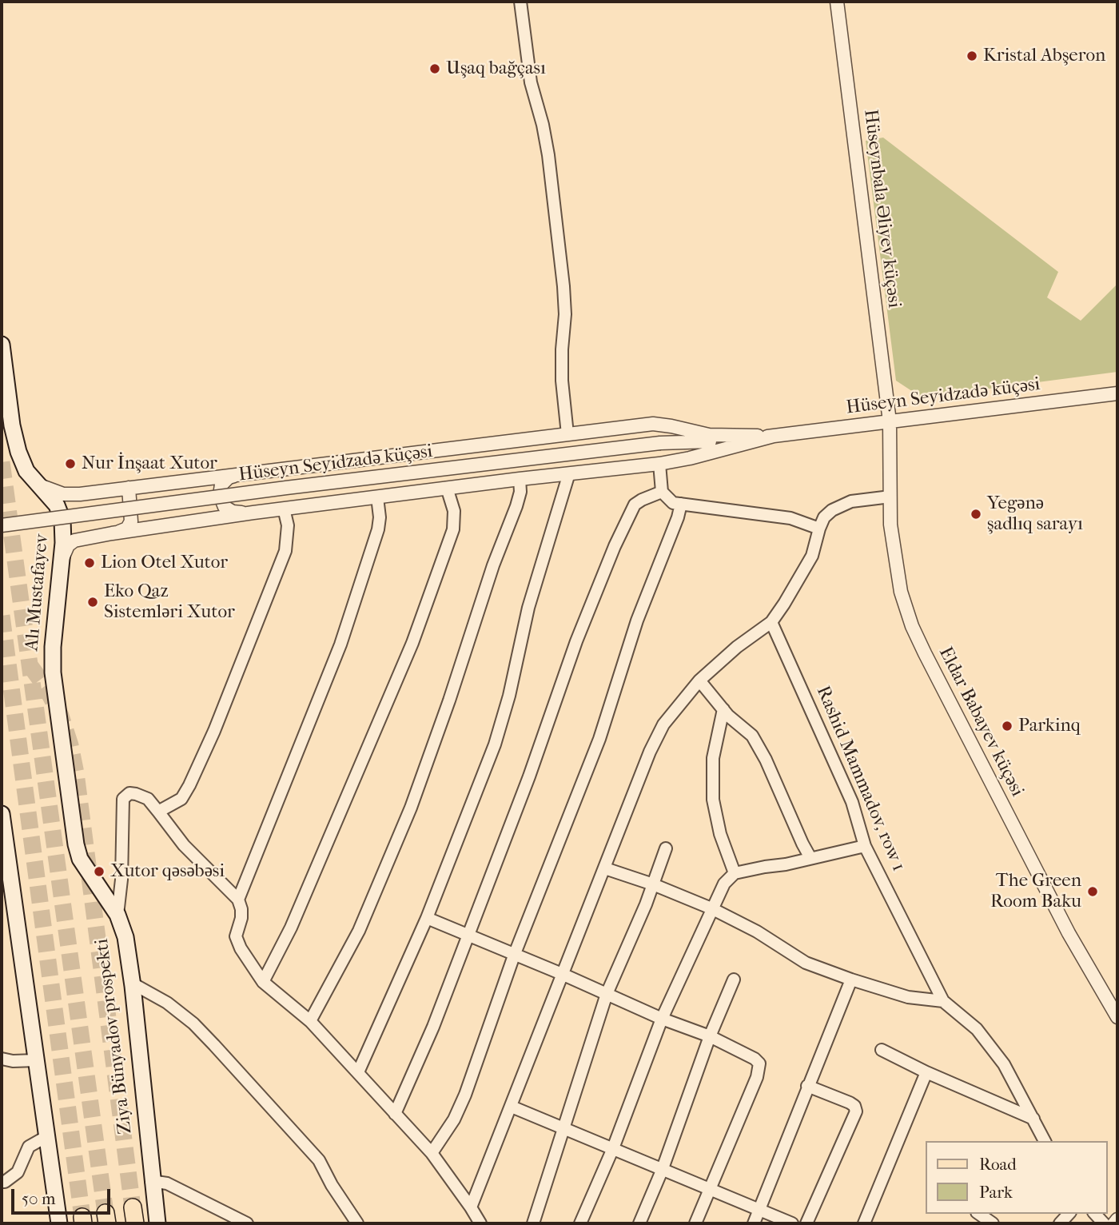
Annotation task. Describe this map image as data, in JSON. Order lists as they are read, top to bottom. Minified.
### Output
{"streets":{"main road":["Alı Mustafayev","Ziya Bünyadov prospekti"],"street":["Hüseynbala Əliyev küçəsi","Hüseyn Seyidzadə küçəsi","Eldar Babayev küçəsi","Rashid Mammadov, row 1"]},"crossings":[["Hüseynbala Əliyev küçəsi","Hüseyn Seyidzadə küçəsi"],["Hüseynbala Əliyev küçəsi","Eldar Babayev küçəsi"],["Hüseyn Seyidzadə küçəsi","Eldar Babayev küçəsi"],["Alı Mustafayev","Ziya Bünyadov prospekti"]],"places":["Kristal Abşeron","Uşaq bağçası","Nur İnşaat Xutor","Yegənə şadlıq sarayı","Lion Otel Xutor","Eko Qaz Sistemləri Xutor","Parkinq","Xutor qəsəbəsi","The Green Room Baku"],"legend":["Road","Park"],"scale_bar":"50 m"}
